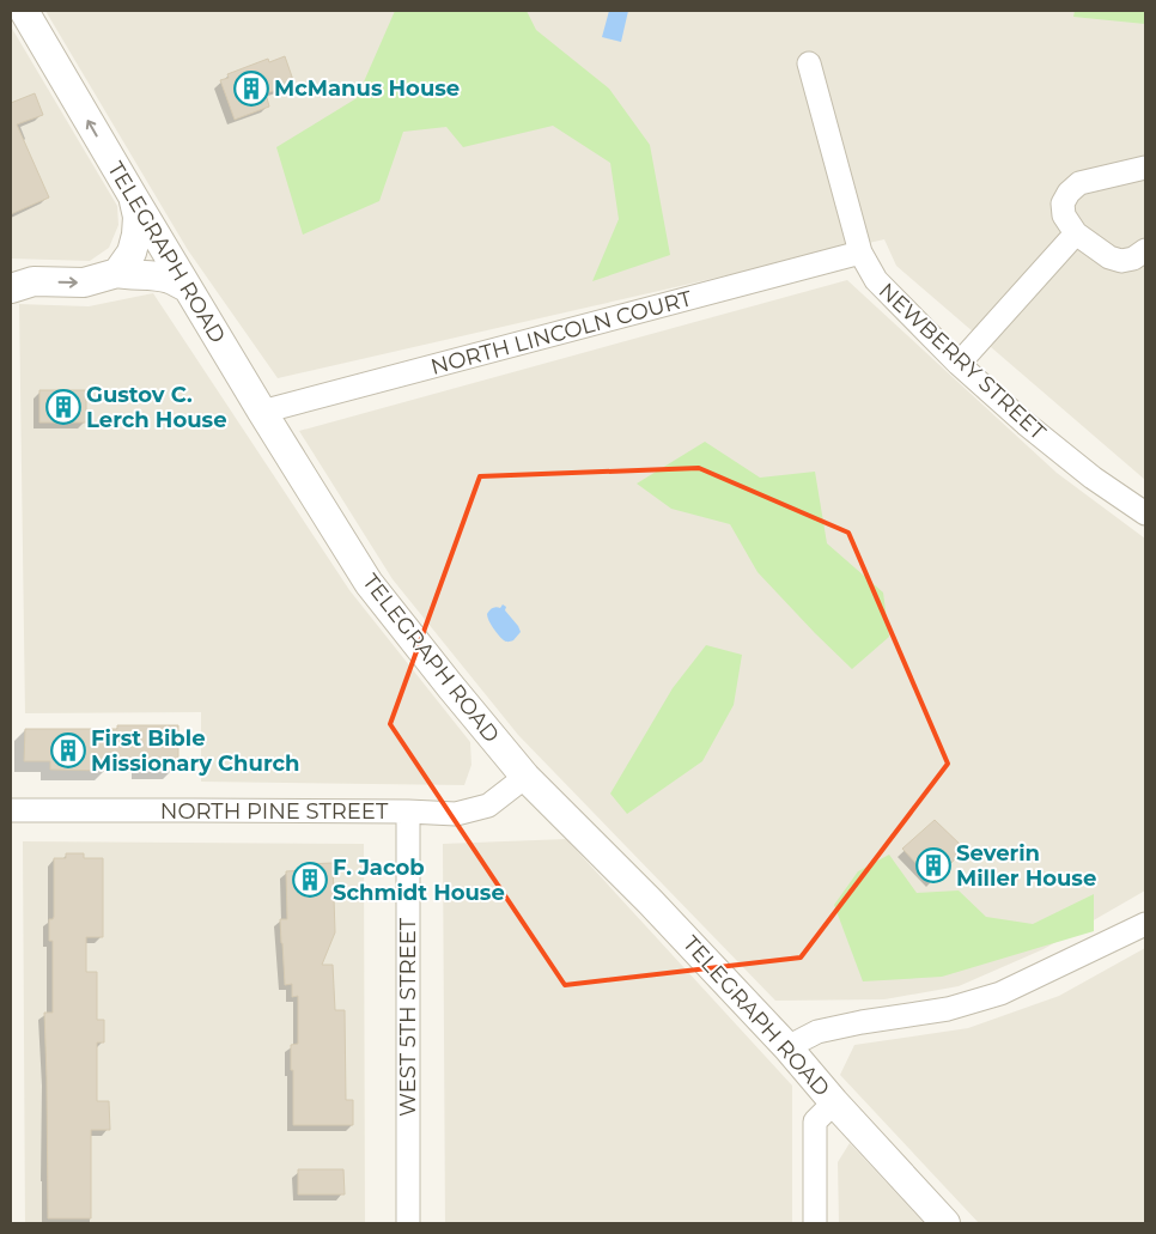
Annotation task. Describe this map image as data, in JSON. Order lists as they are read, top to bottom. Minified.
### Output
{"streets":{"street":["TELEGRAPH ROAD","NORTH LINCOLN COURT","NEWBERRY STREET","NORTH PINE STREET","WEST 5TH STREET"]},"crossings":[["TELEGRAPH ROAD","NORTH LINCOLN COURT"],["TELEGRAPH ROAD","NORTH PINE STREET"],["NORTH LINCOLN COURT","NEWBERRY STREET"],["NORTH PINE STREET","WEST 5TH STREET"]],"places":{"building":["McManus House","Gustov C. Lerch House","First Bible Missionary Church","Severin Miller House","F. Jacob Schmidt House"]}}
